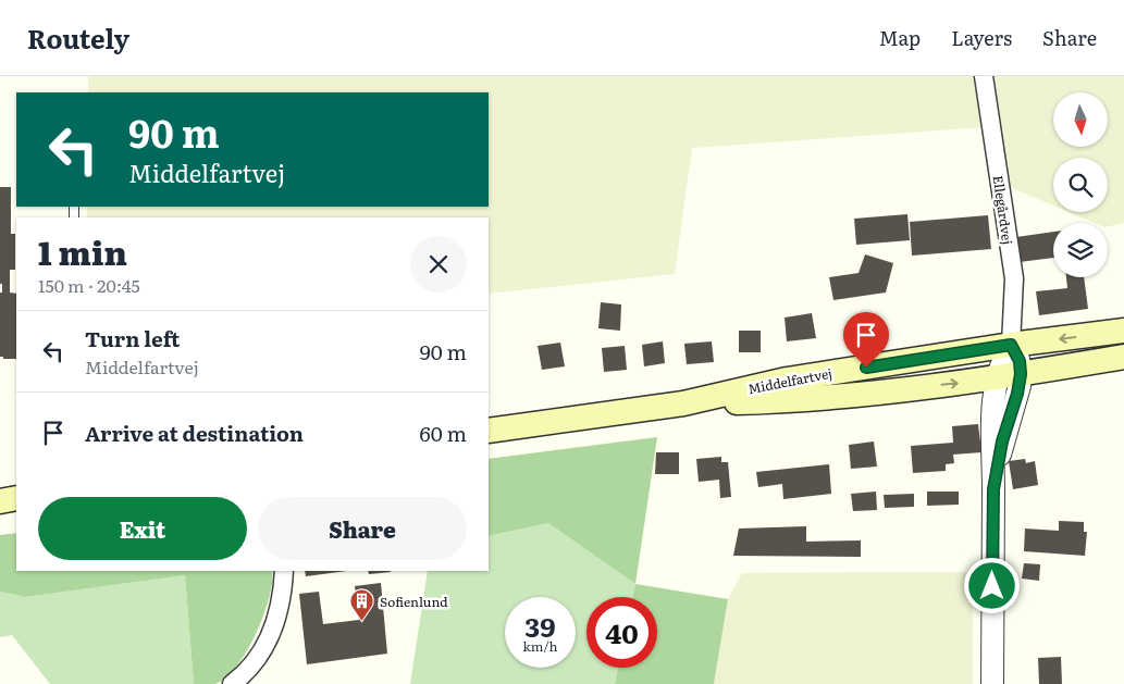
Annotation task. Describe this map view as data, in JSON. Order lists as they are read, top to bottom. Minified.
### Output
{"streets":{"main road":["Middelfartvej"],"street":["Ellegårdvej"]},"crossings":[["Ellegårdvej","Middelfartvej"]],"places":{"building":["Sofienlund"]},"north":"bottom","page":{"header":"Routely","nav":["Map","Layers","Share"],"turn":["90 m","Middelfartvej"],"heading":["1 min","150 m · 20:45"],"list":[{"name":"Turn left","note":"Middelfartvej","value":"90 m"},{"name":"Arrive at destination","value":"60 m"}],"buttons":["Exit","Share"],"speed":"39 km/h","limit":"40"}}
